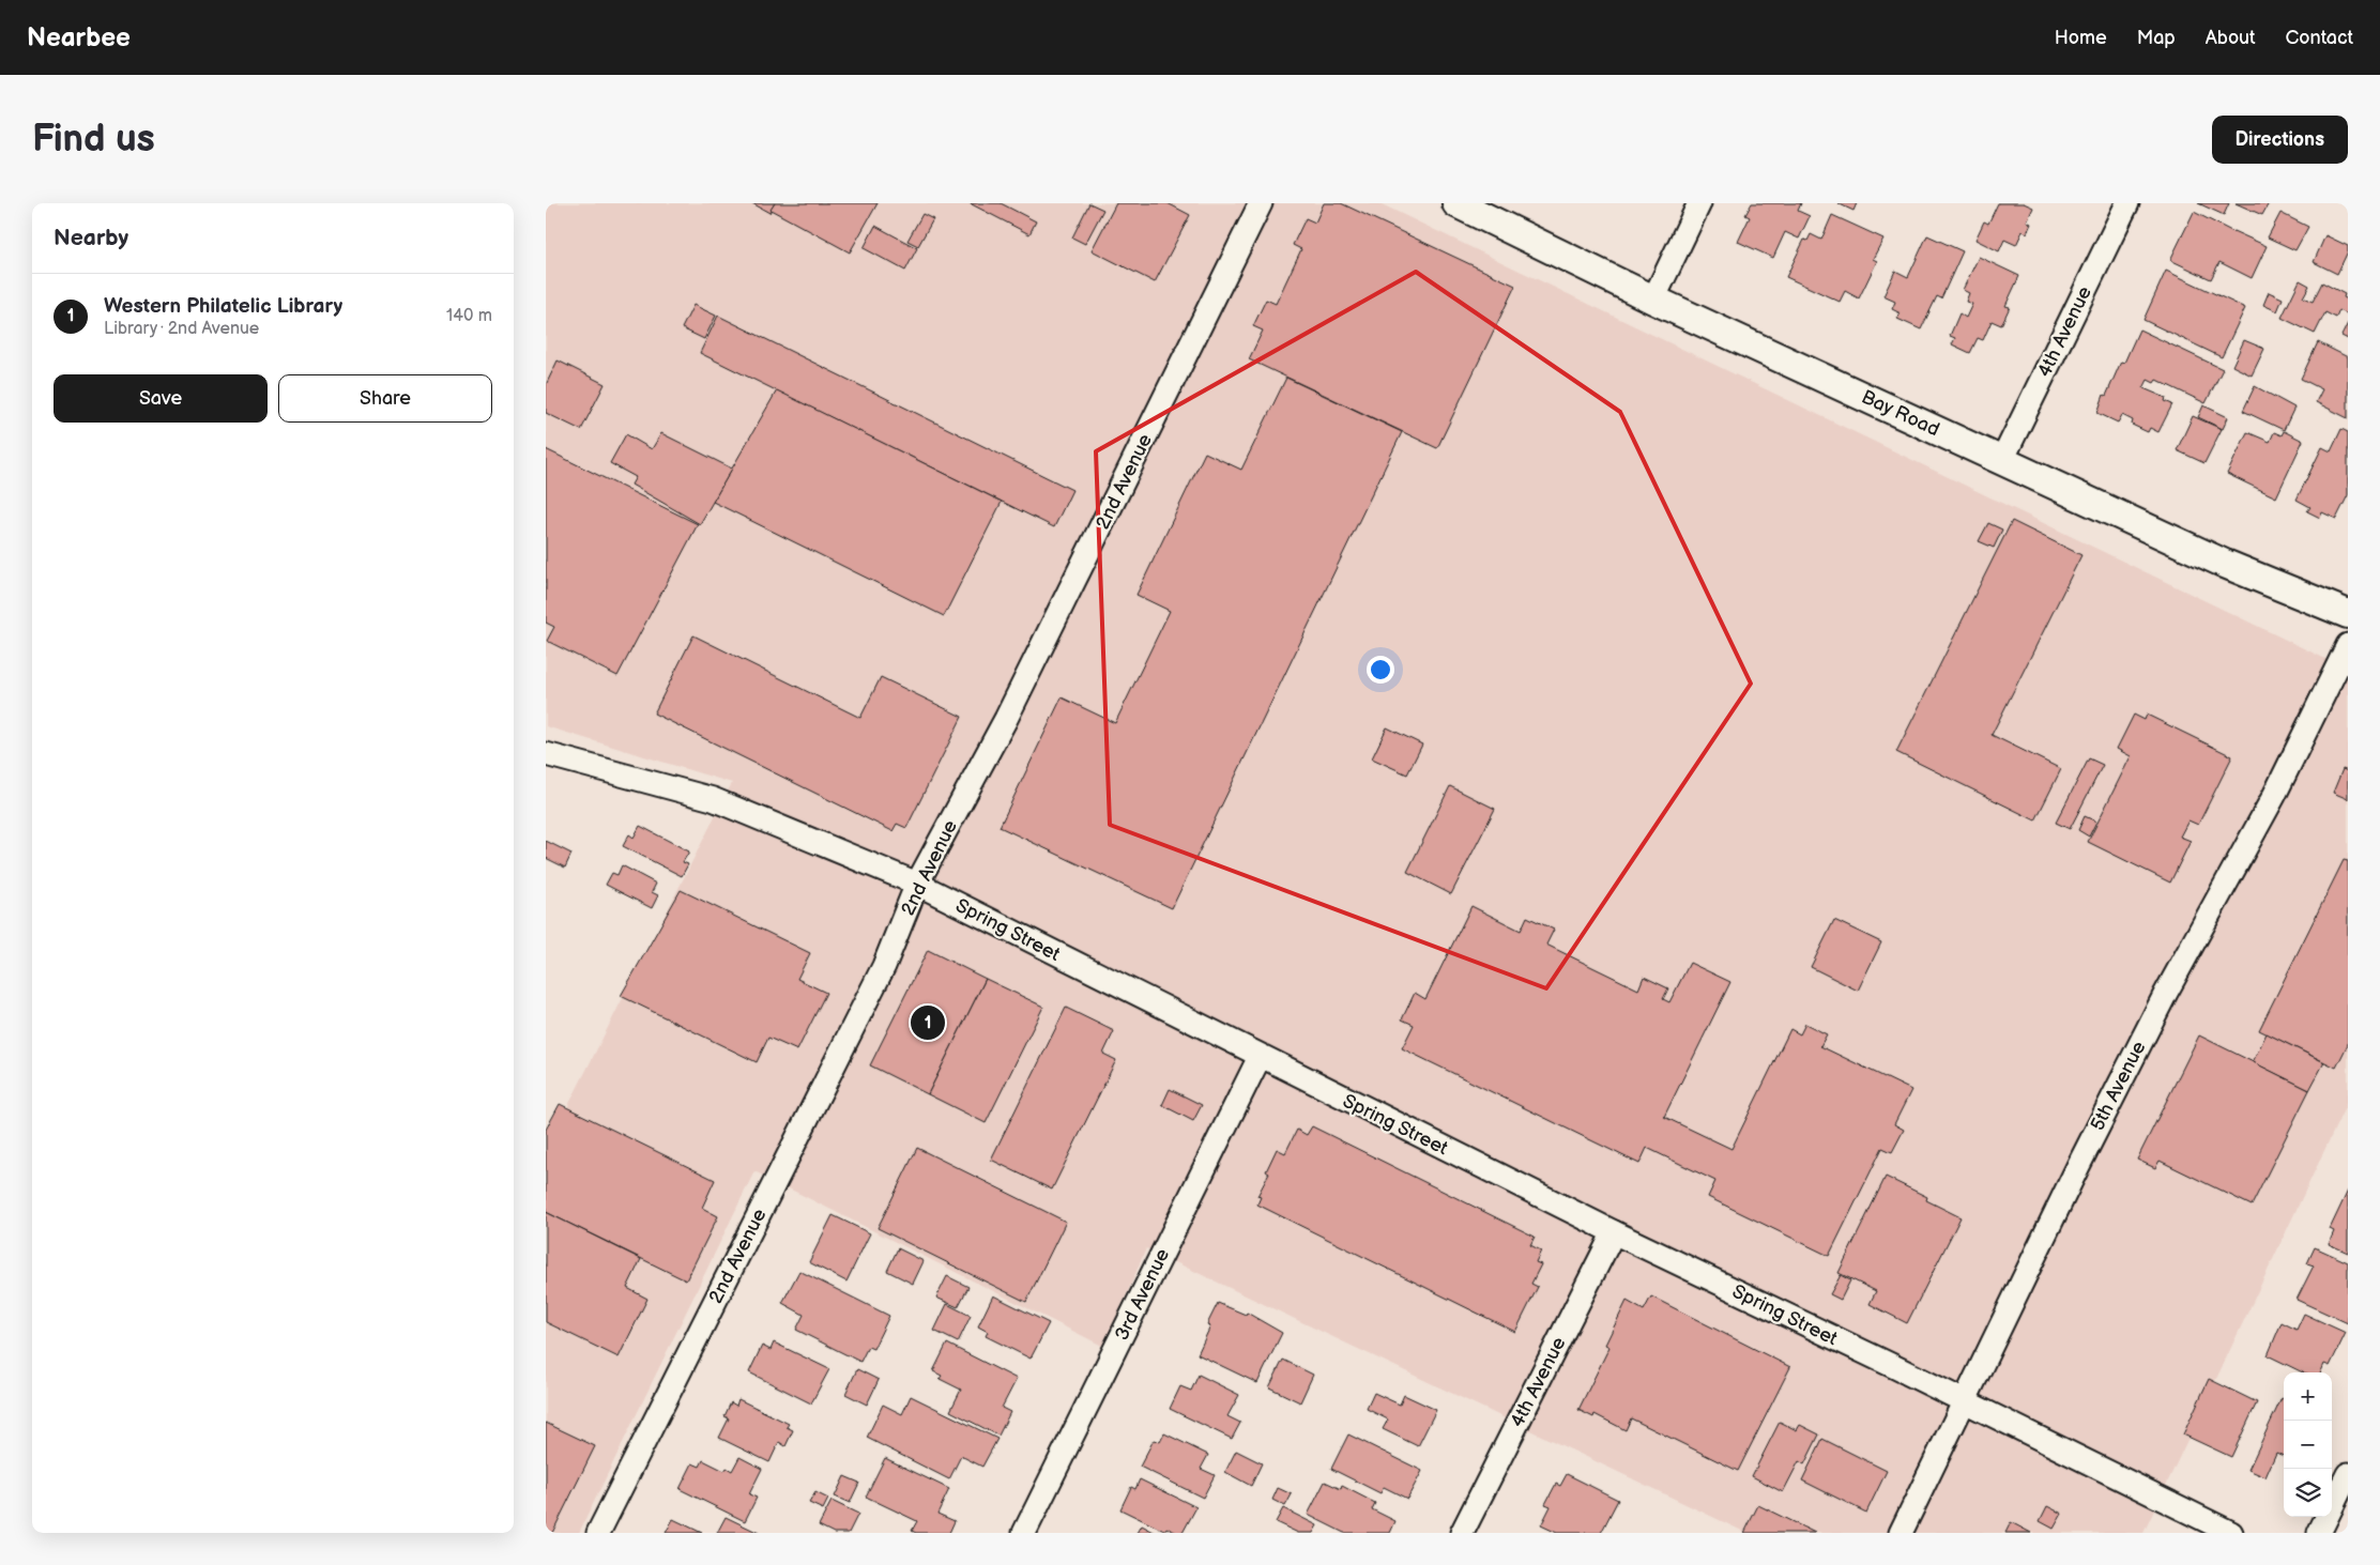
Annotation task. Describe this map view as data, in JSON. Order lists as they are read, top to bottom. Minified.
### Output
{"streets":{"street":["4th Avenue","Bay Road","2nd Avenue","Spring Street","5th Avenue","3rd Avenue"]},"crossings":[["4th Avenue","Bay Road"],["4th Avenue","Spring Street"],["2nd Avenue","Spring Street"],["Spring Street","5th Avenue"],["Spring Street","3rd Avenue"]],"page":{"header":"Nearbee","nav":["Home","Map","About","Contact"],"buttons":["Directions",["Save","Share"]],"title":"Find us","heading":"Nearby","list":[{"mark":"1","name":"Western Philatelic Library","note":"Library · 2nd Avenue","value":"140 m"}],"pins":"1","map_buttons":["+","−"]}}
